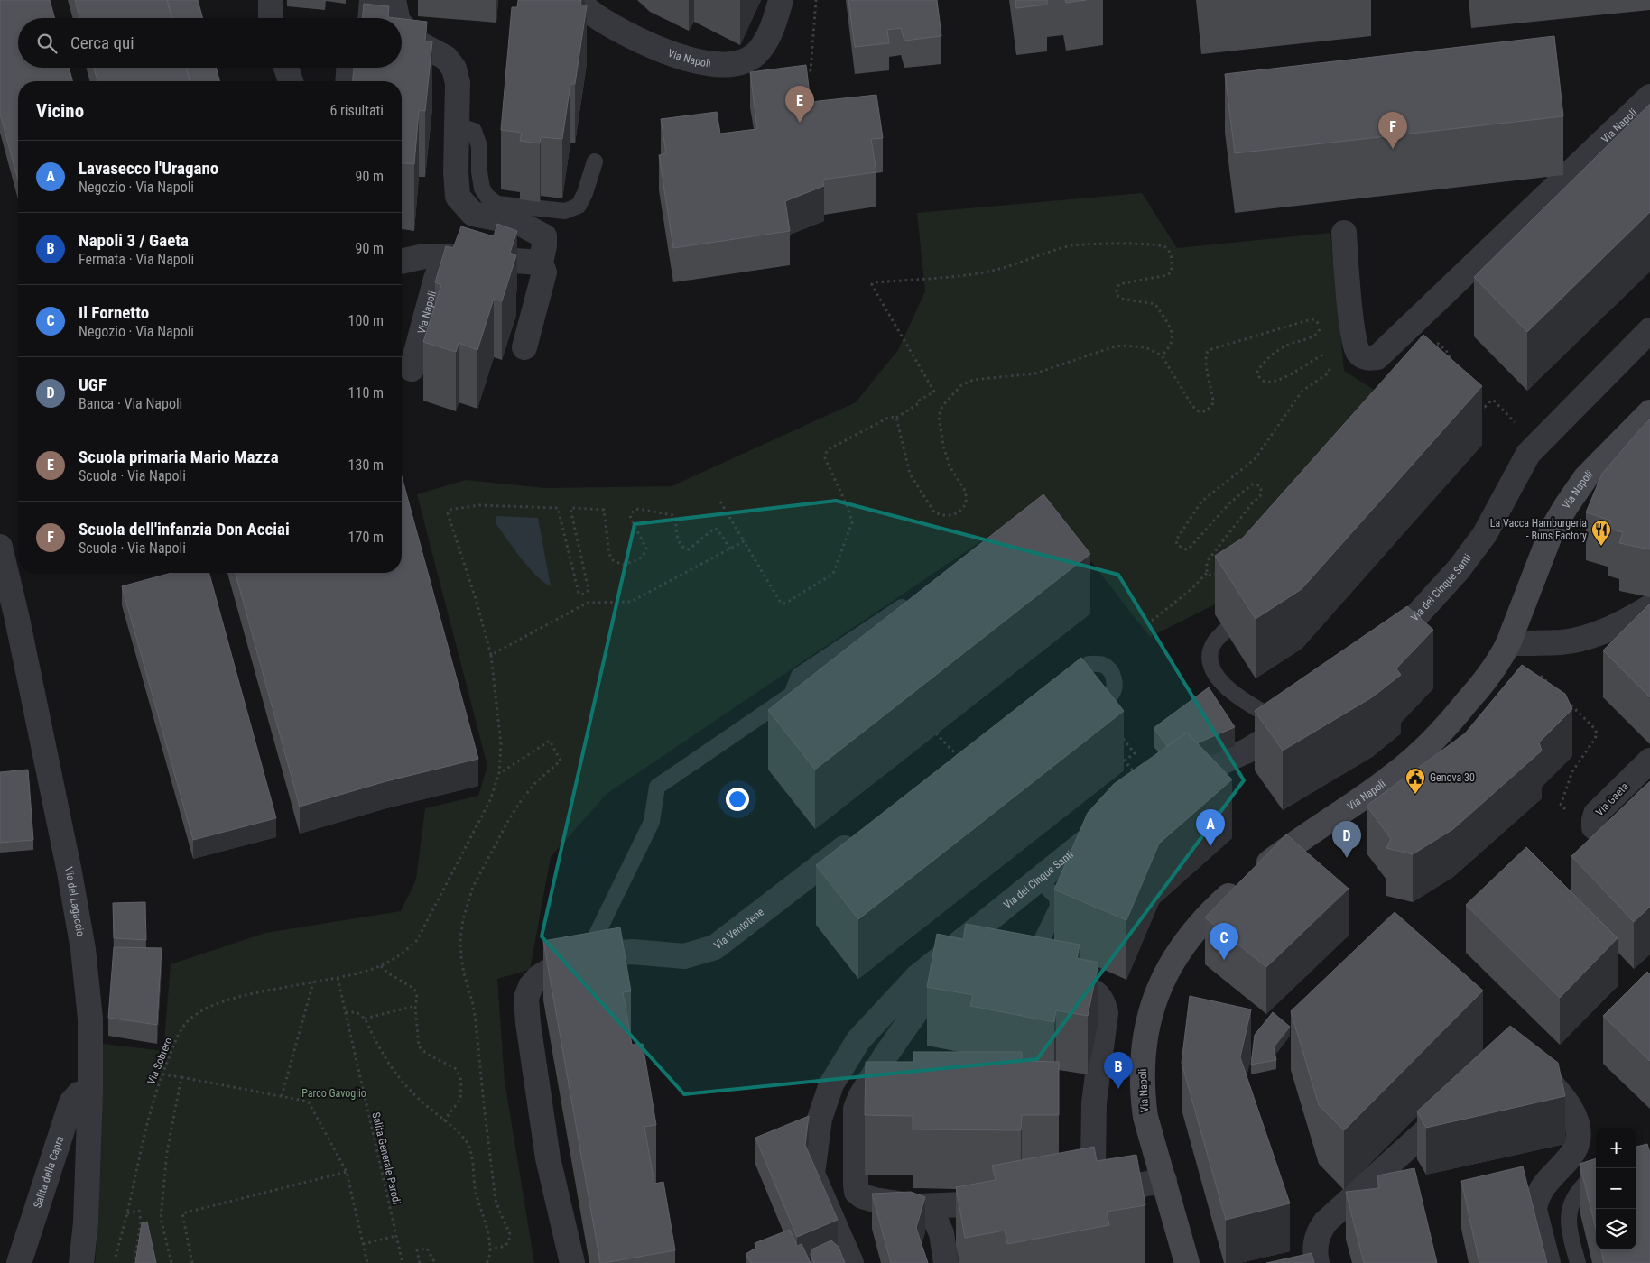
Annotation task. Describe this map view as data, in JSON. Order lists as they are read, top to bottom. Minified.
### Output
{"streets":{"street":["Via Napoli","Via dei Cinque Santi","Via Gaeta","Via del Lagaccio","Via Ventotene","Salita della Capra"],"path":["Via Sobrero","Salita Generale Parodi"]},"crossings":[["Via del Lagaccio","Salita della Capra"],["Via Sobrero","Salita Generale Parodi"]],"parks":["Parco Gavoglio"],"places":{"restaurant":["La Vacca Hamburgeria - Buns Factory"],"public building":["Genova 30"]},"page":{"search":"Cerca qui","heading":["Vicino","6 risultati"],"pins":["E","F","A","D","C","B"],"list":[{"mark":"A","name":"Lavasecco l'Uragano","note":"Negozio · Via Napoli","value":"90 m"},{"mark":"B","name":"Napoli 3 / Gaeta","note":"Fermata · Via Napoli","value":"90 m"},{"mark":"C","name":"Il Fornetto","note":"Negozio · Via Napoli","value":"100 m"},{"mark":"D","name":"UGF","note":"Banca · Via Napoli","value":"110 m"},{"mark":"E","name":"Scuola primaria Mario Mazza","note":"Scuola · Via Napoli","value":"130 m"},{"mark":"F","name":"Scuola dell'infanzia Don Acciai","note":"Scuola · Via Napoli","value":"170 m"}],"map_buttons":["+","−"]}}
